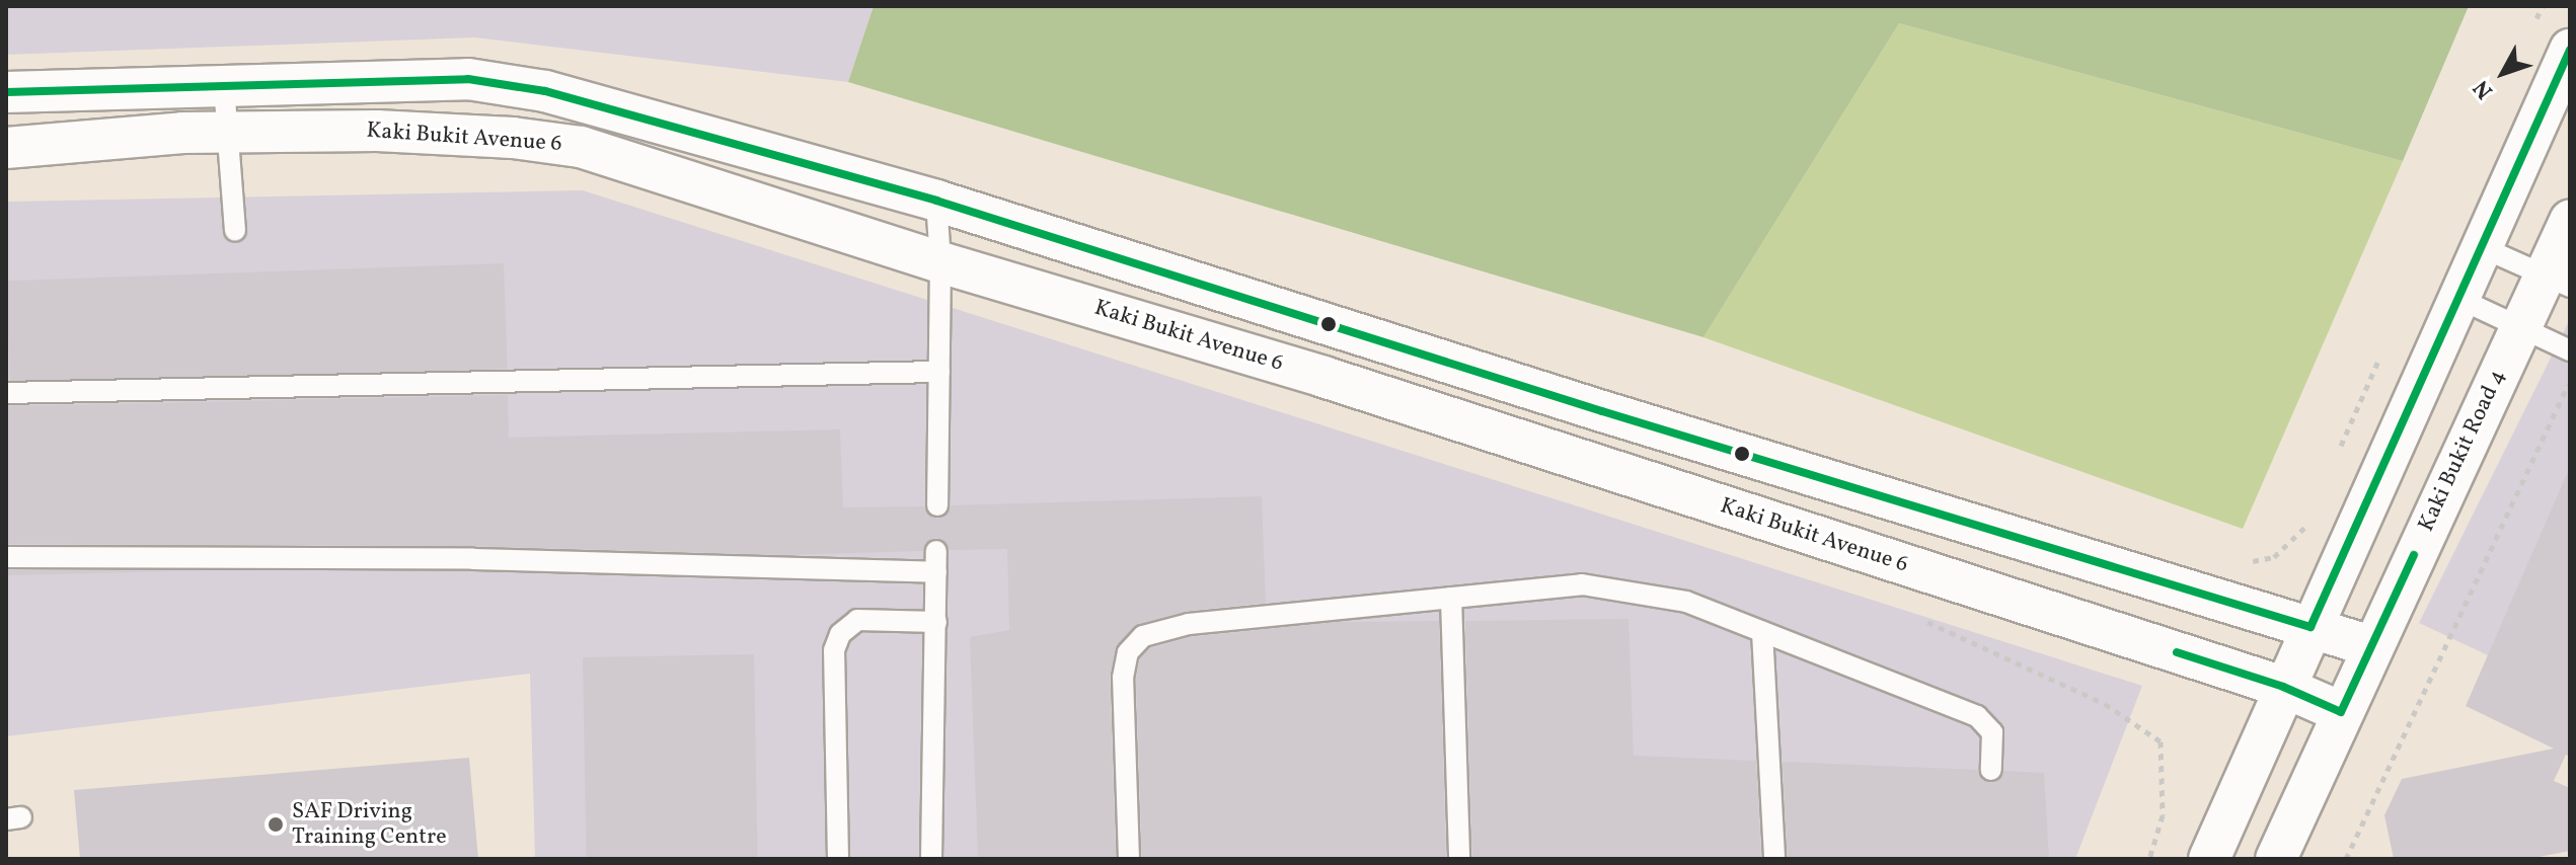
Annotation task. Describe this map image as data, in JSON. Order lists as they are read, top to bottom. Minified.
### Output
{"streets":{"street":["Kaki Bukit Avenue 6","Kaki Bukit Road 4"]},"crossings":[["Kaki Bukit Avenue 6","Kaki Bukit Road 4"]],"places":["SAF Driving Training Centre"],"north":"bottom left"}
